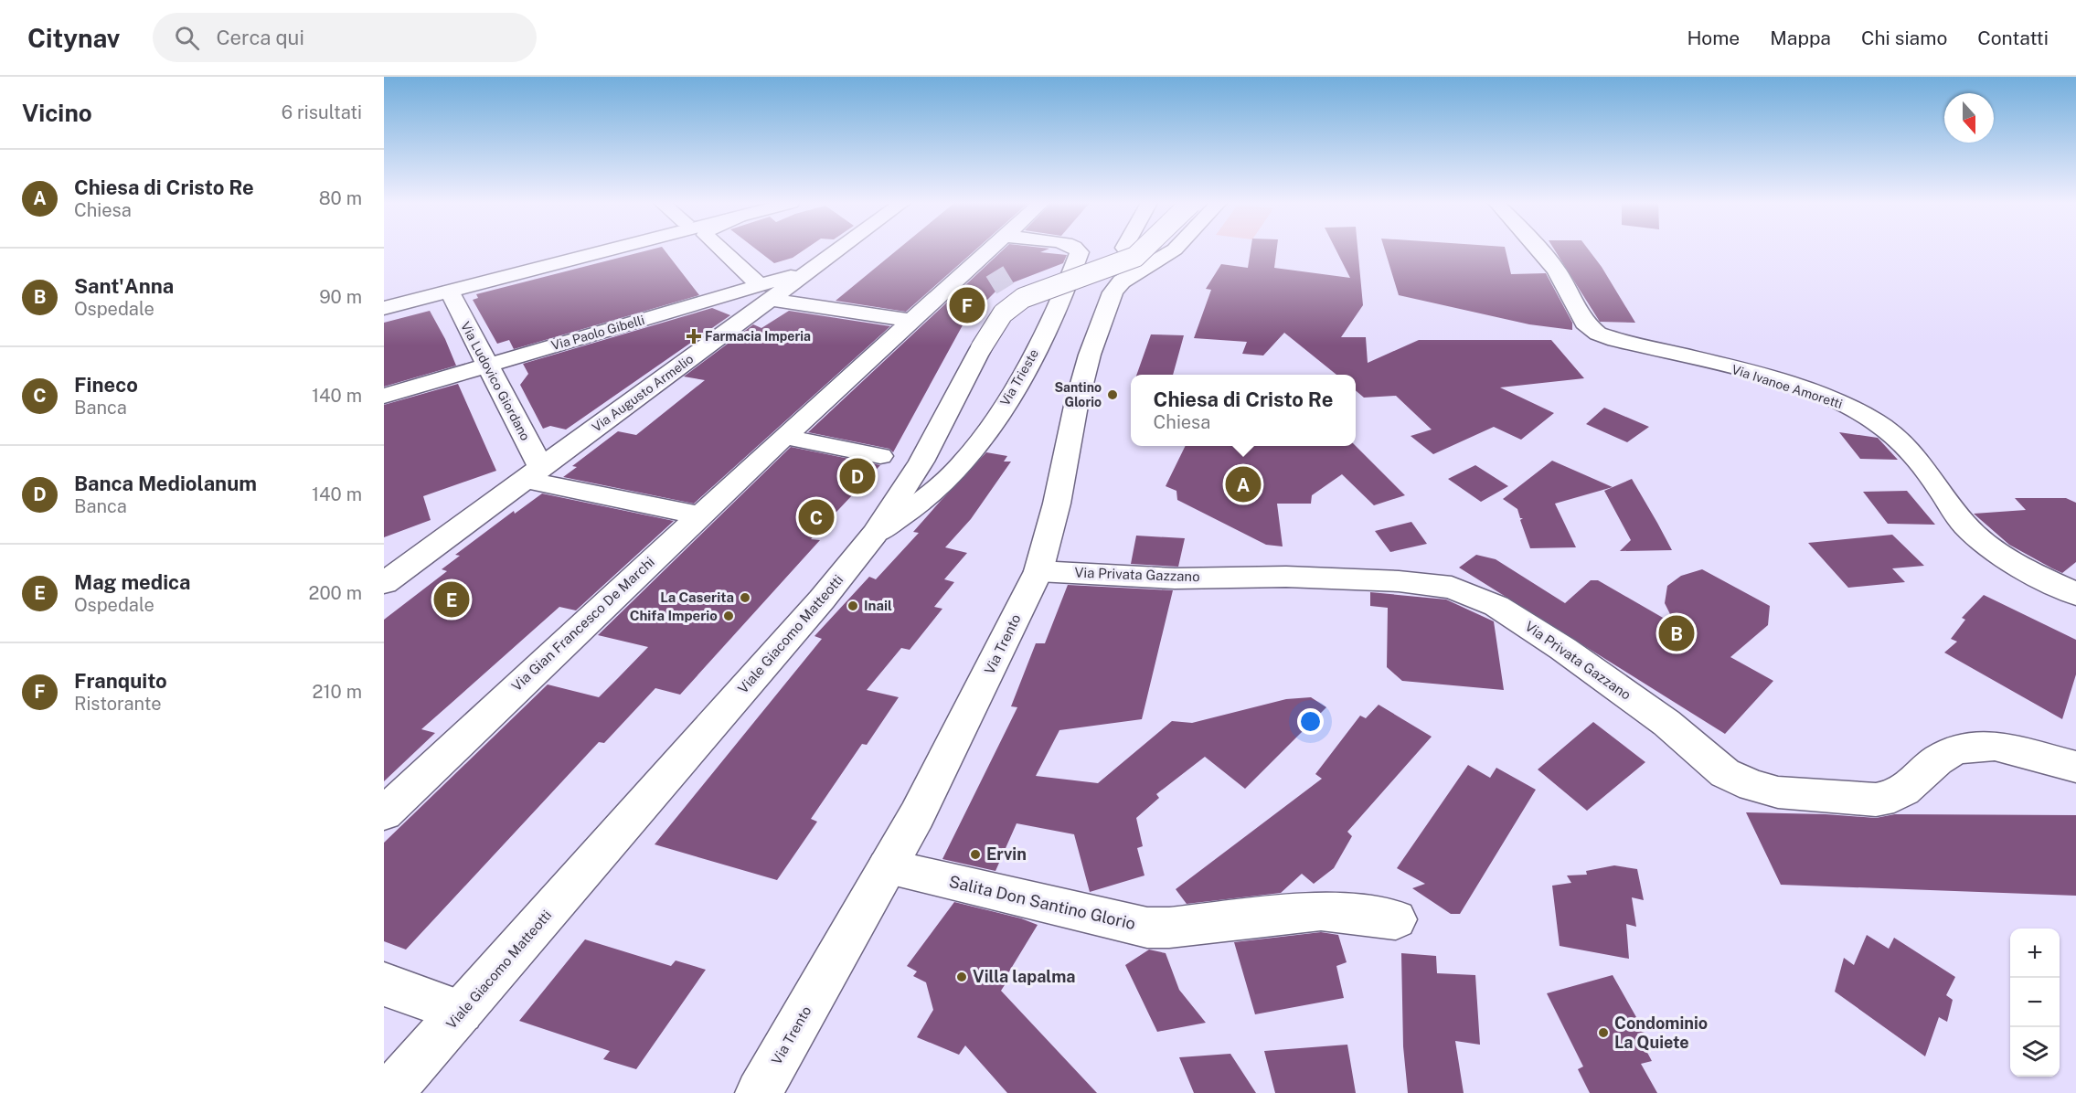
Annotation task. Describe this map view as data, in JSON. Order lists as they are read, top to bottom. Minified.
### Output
{"streets":{"street":["Via Paolo Gibelli","Via Trieste","Via Ludovico Giordano","Via Ivanoe Amoretti","Via Augusto Armelio","Via Privata Gazzano","Via Gian Francesco De Marchi","Viale Giacomo Matteotti","Via Trento","Salita Don Santino Glorio"]},"crossings":[["Via Paolo Gibelli","Via Ludovico Giordano"],["Via Paolo Gibelli","Via Augusto Armelio"],["Via Trieste","Viale Giacomo Matteotti"],["Via Ludovico Giordano","Via Augusto Armelio"],["Via Privata Gazzano","Via Trento"],["Via Trento","Salita Don Santino Glorio"]],"places":{"health":["Farmacia Imperia"],"other":["Santino Glorio","La Caserita","Inail","Chifa Imperio","Ervin","Villa lapalma","Condominio La Quiete"]},"north":"bottom","page":{"header":"Citynav","search":"Cerca qui","nav":["Home","Mappa","Chi siamo","Contatti"],"heading":["Vicino","6 risultati"],"list":[{"mark":"A","name":"Chiesa di Cristo Re","note":"Chiesa","value":"80 m"},{"mark":"B","name":"Sant'Anna","note":"Ospedale","value":"90 m"},{"mark":"C","name":"Fineco","note":"Banca","value":"140 m"},{"mark":"D","name":"Banca Mediolanum","note":"Banca","value":"140 m"},{"mark":"E","name":"Mag medica","note":"Ospedale","value":"200 m"},{"mark":"F","name":"Franquito","note":"Ristorante","value":"210 m"}],"pins":["F","D","A","C","E","B"],"popup":["Chiesa di Cristo Re","Chiesa"],"map_buttons":["+","−"]}}
